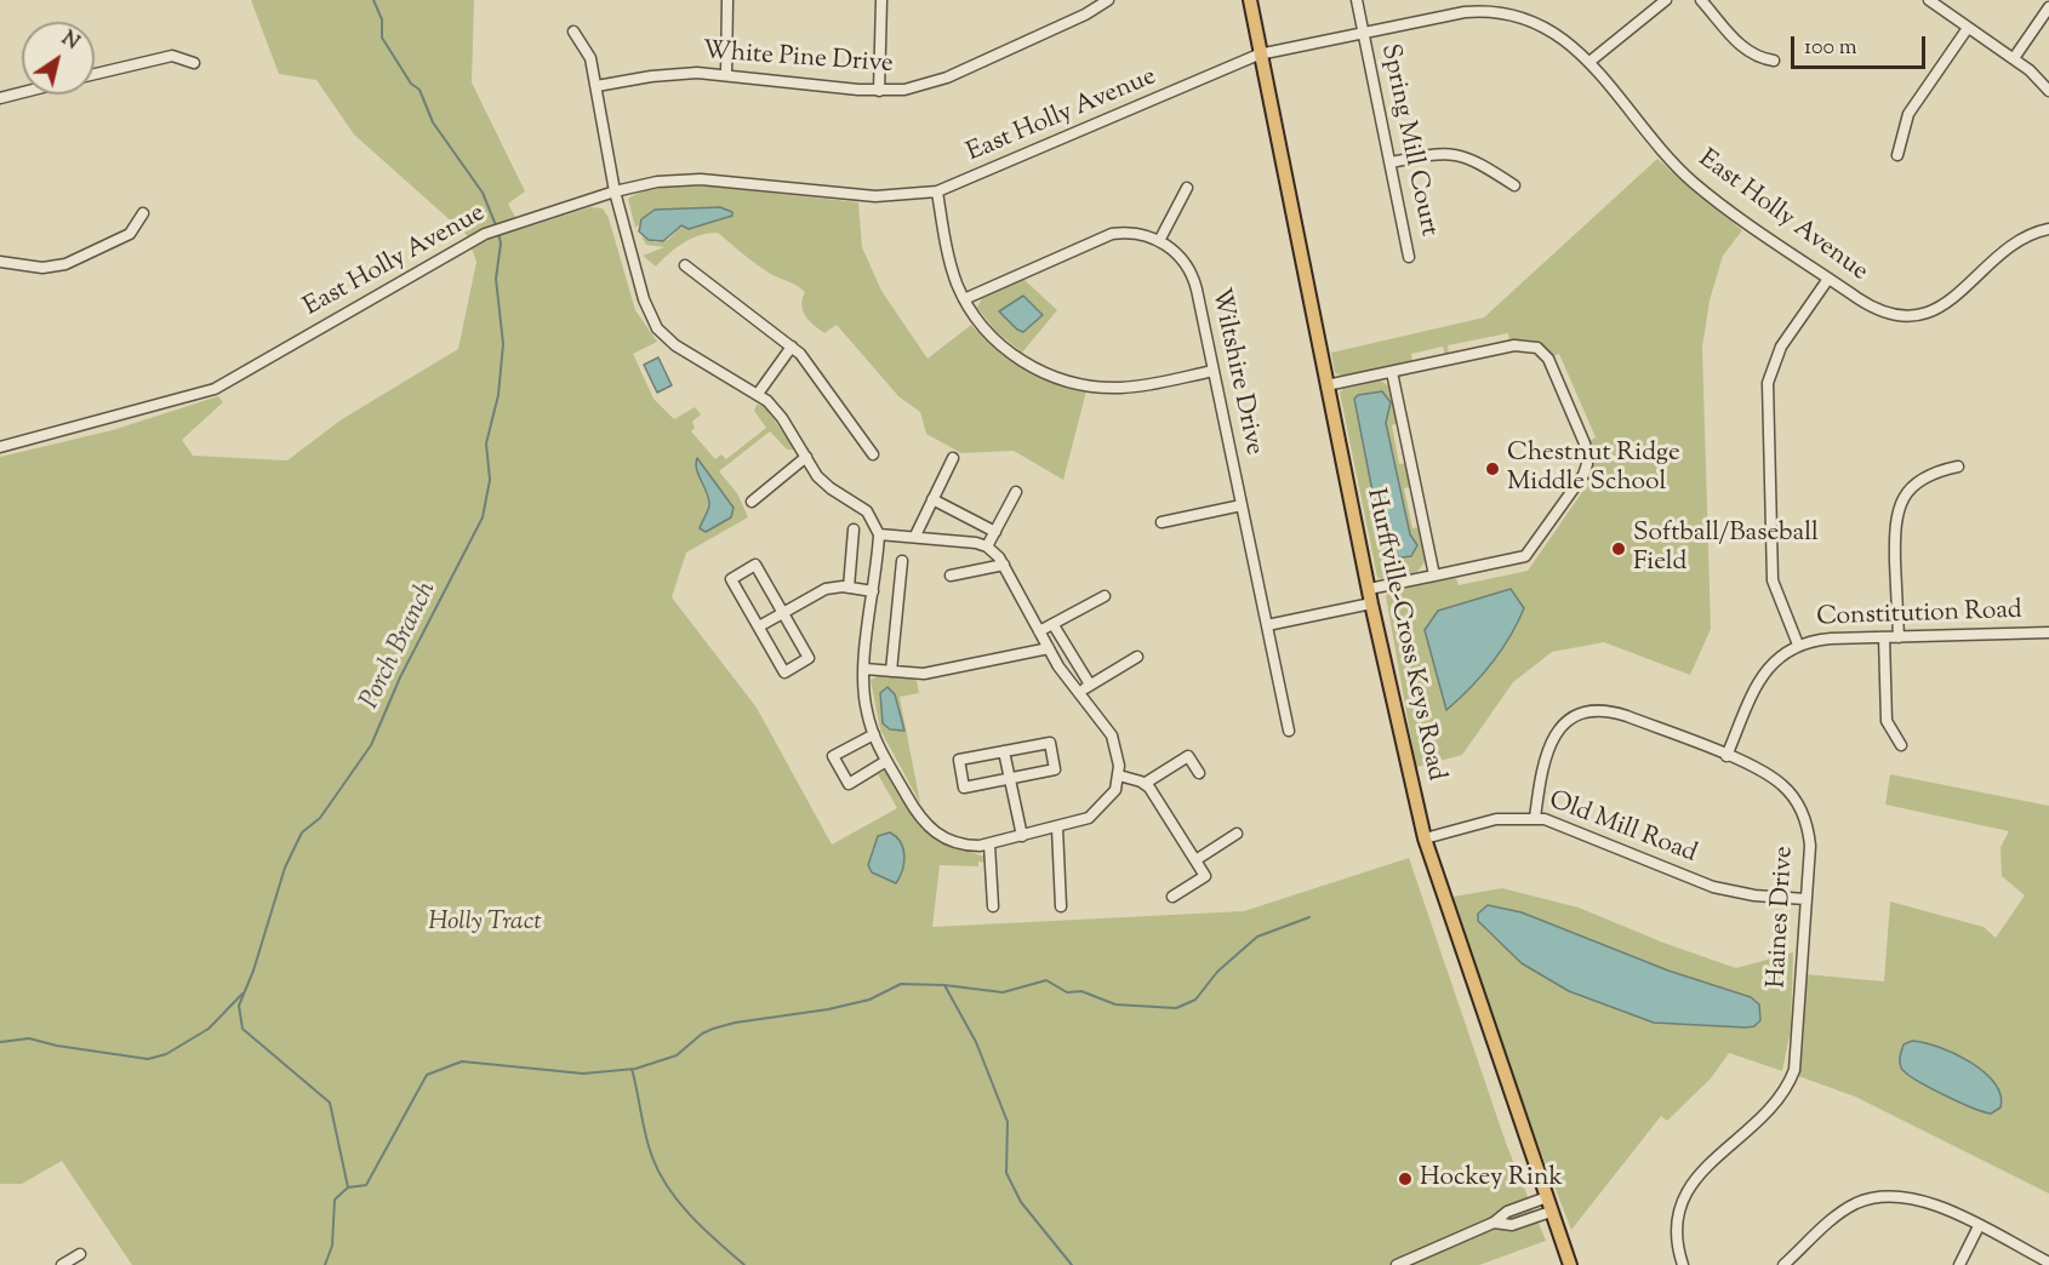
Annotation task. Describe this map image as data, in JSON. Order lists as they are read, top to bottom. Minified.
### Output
{"streets":{"main road":["Hurffville-Cross Keys Road"],"street":["White Pine Drive","East Holly Avenue","Spring Mill Court","Wiltshire Drive","Constitution Road","Old Mill Road","Haines Drive"]},"crossings":[["East Holly Avenue","Spring Mill Court"],["East Holly Avenue","Hurffville-Cross Keys Road"],["Constitution Road","Haines Drive"],["Hurffville-Cross Keys Road","Old Mill Road"],["Old Mill Road","Haines Drive"]],"water":["Porch Branch"],"parks":["Holly Tract"],"places":["Chestnut Ridge Middle School","Softball/Baseball Field","Hockey Rink"],"scale_bar":"100 m","north":"top right"}
